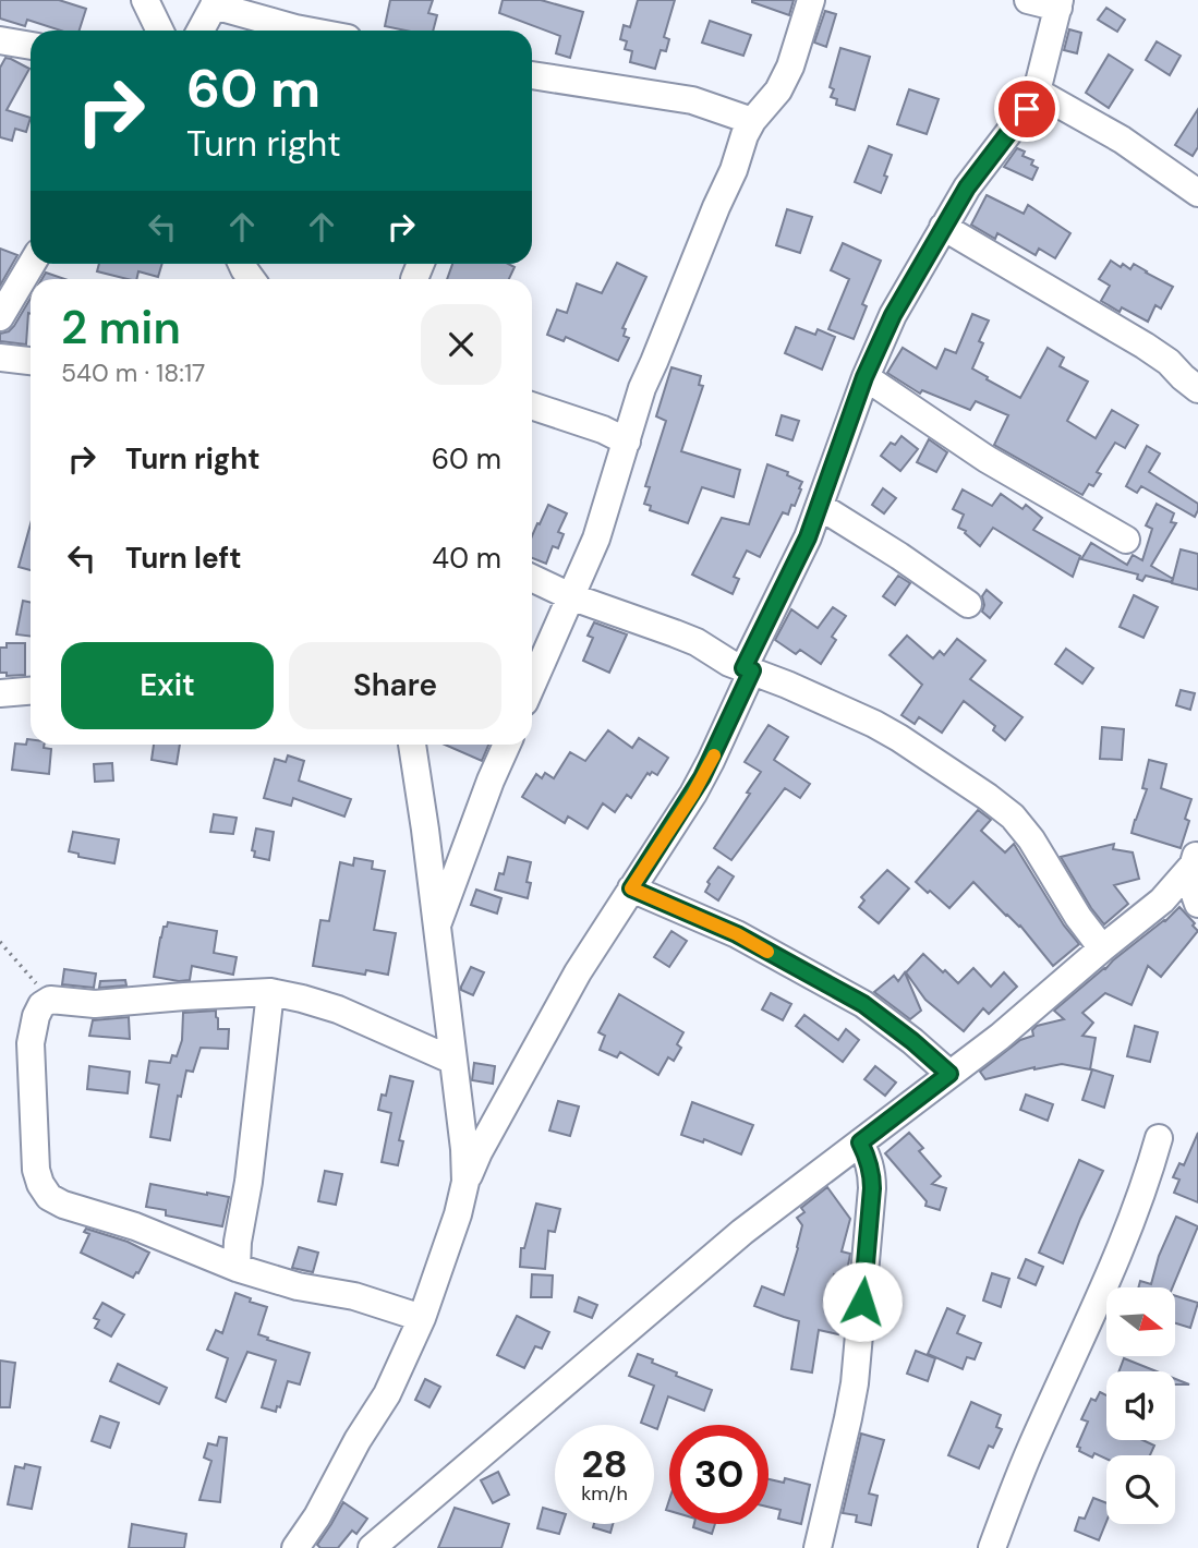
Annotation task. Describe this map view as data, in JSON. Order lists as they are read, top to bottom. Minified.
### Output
{"north":"right","page":{"turn":["60 m","Turn right"],"heading":["2 min","540 m · 18:17"],"list":[{"name":"Turn right","value":"60 m"},{"name":"Turn left","value":"40 m"}],"buttons":["Exit","Share"],"speed":"28 km/h","limit":"30"}}
